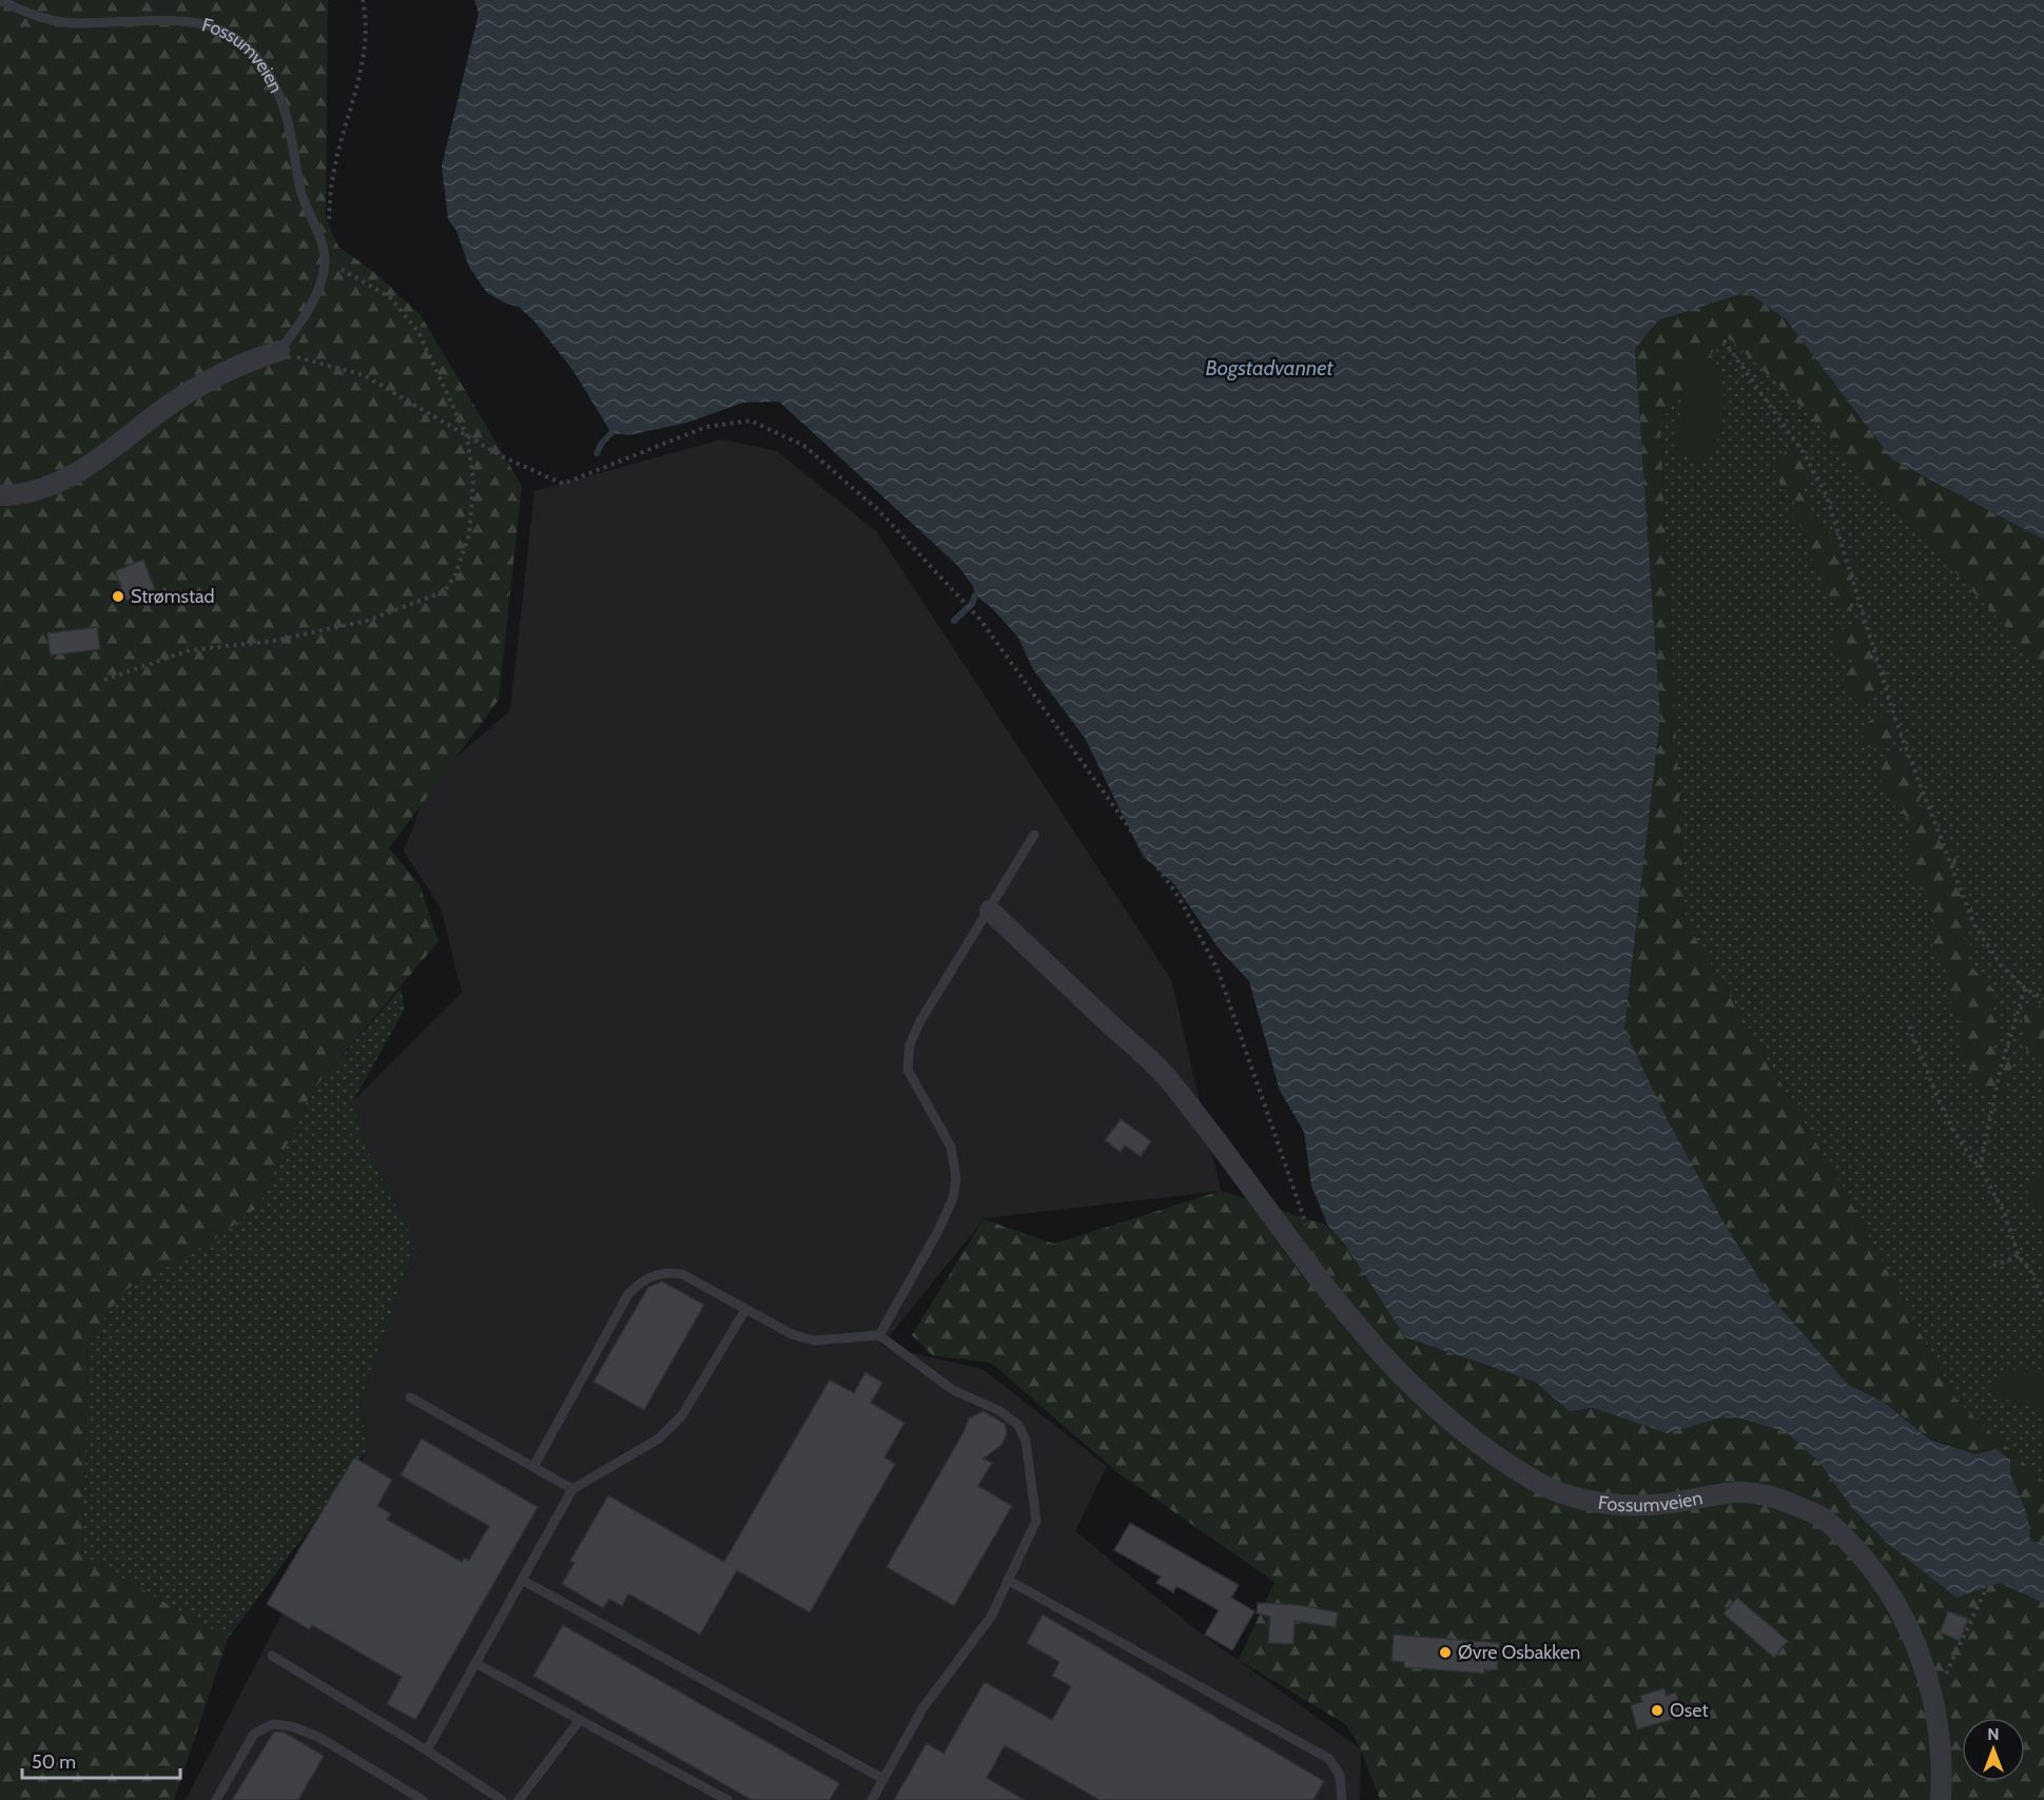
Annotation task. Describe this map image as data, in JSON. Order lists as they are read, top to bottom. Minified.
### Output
{"streets":{"street":["Fossumveien"]},"water":["Bogstadvannet"],"places":["Strømstad","Øvre Osbakken","Oset"],"scale_bar":"50 m","north":"top"}
